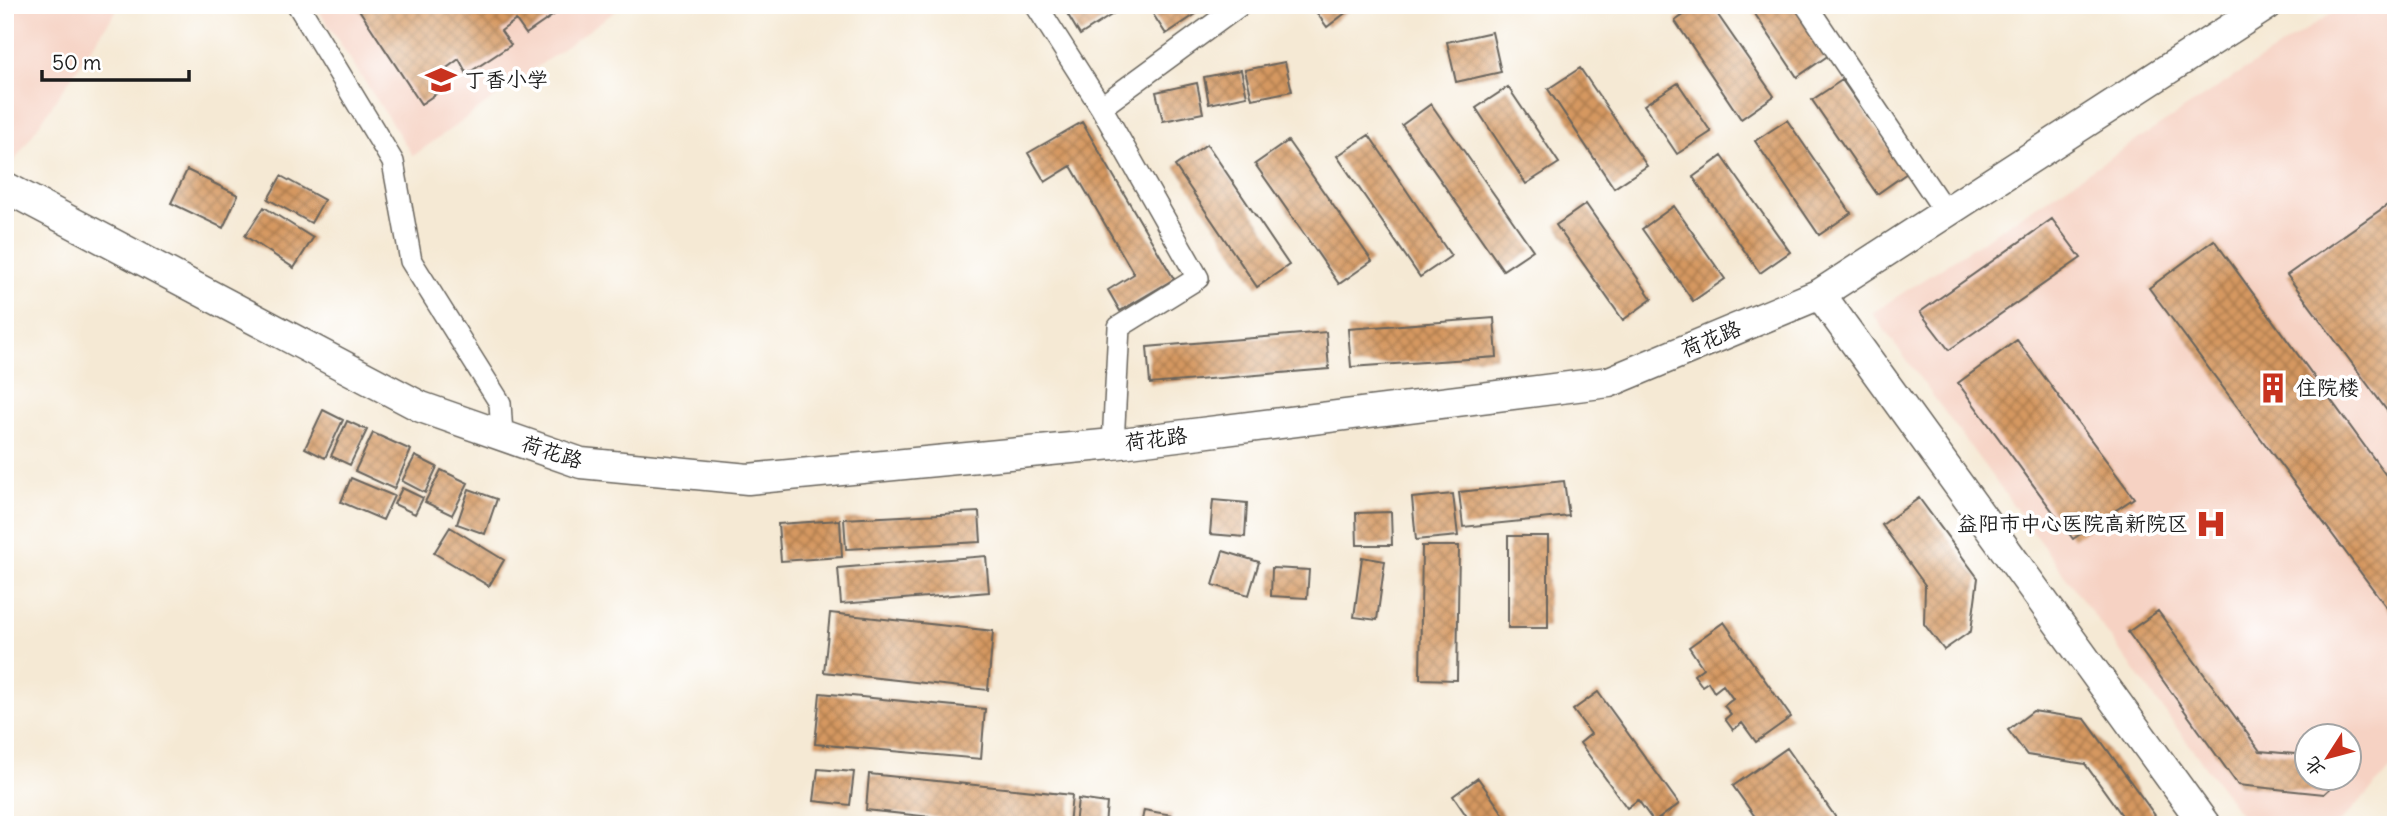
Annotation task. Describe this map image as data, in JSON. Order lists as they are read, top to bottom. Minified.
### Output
{"streets":{"street":["荷花路"]},"places":{"school or university":["丁香小学"],"building":["住院楼"],"hospital":["益阳市中心医院高新院区"]},"scale_bar":"50 m","north":"bottom left"}
